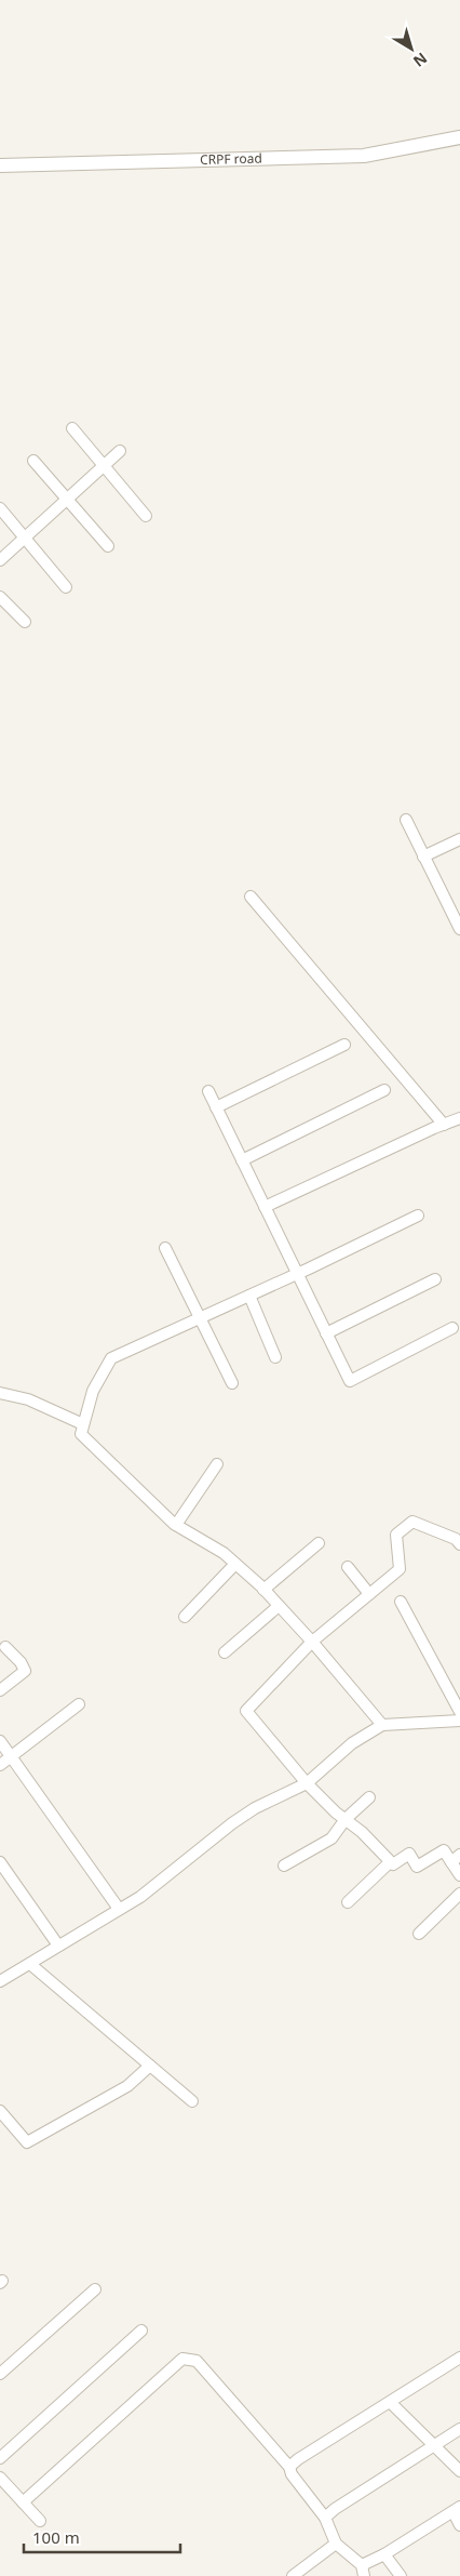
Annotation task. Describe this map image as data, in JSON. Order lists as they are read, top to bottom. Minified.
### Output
{"streets":{"street":["CRPF road"]},"scale_bar":"100 m","north":"bottom right"}
